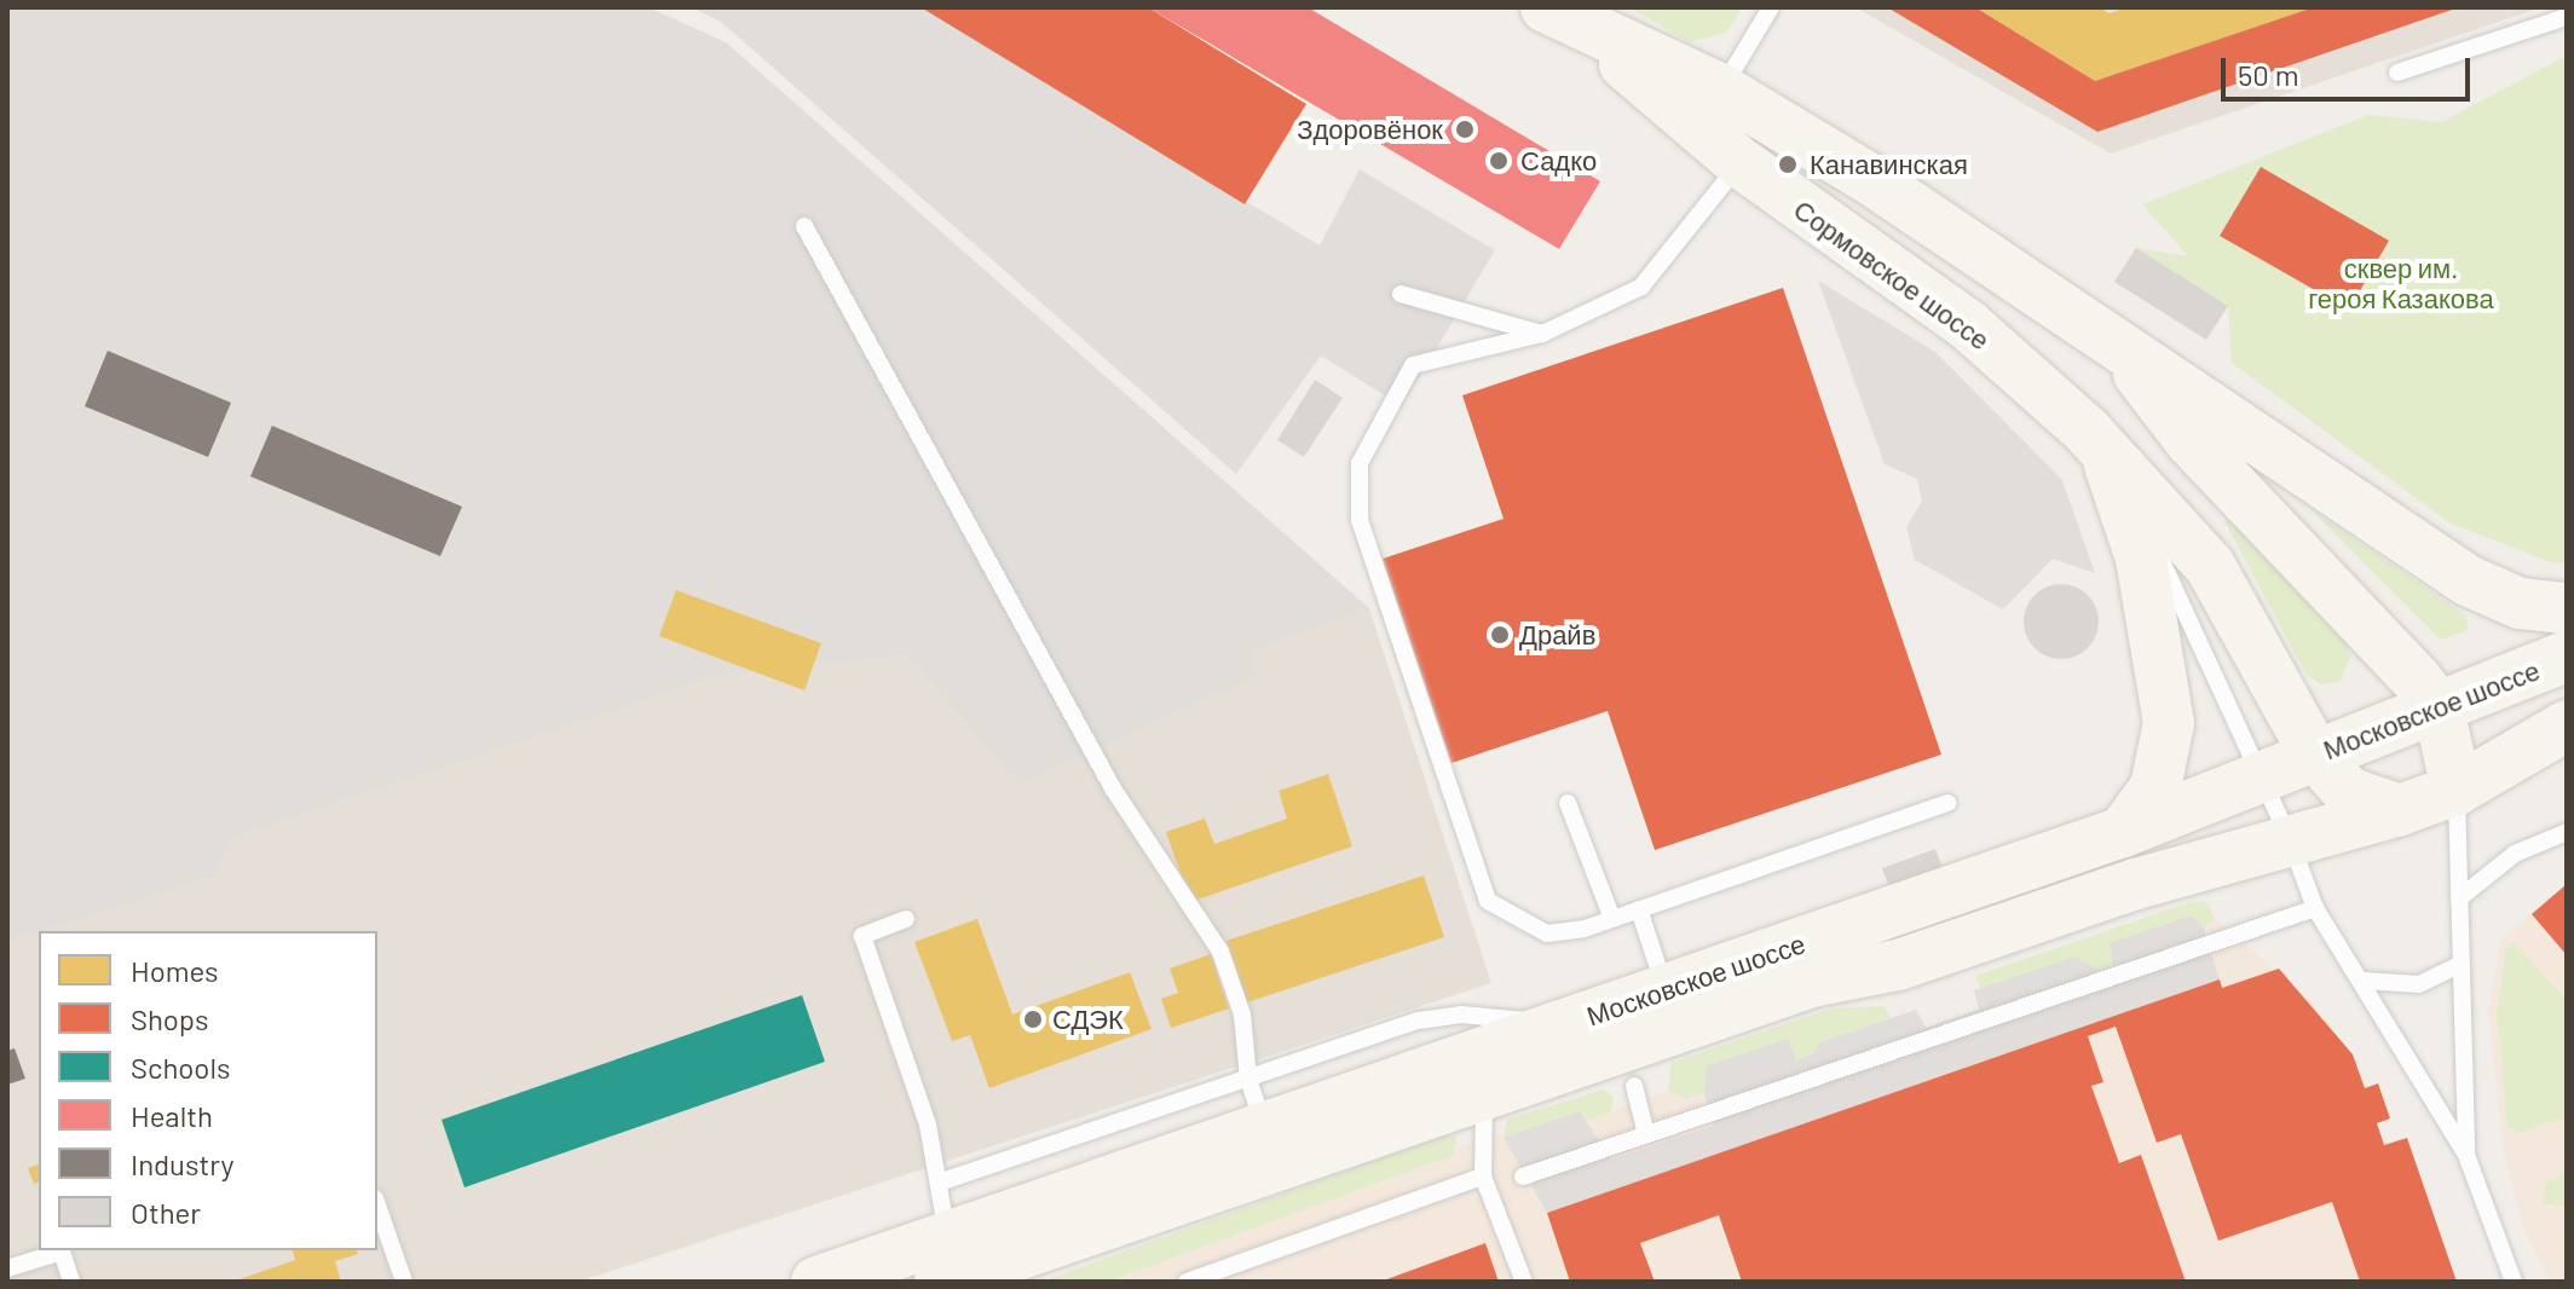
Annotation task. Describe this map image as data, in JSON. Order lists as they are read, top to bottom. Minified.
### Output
{"streets":{"main road":["Сормовское шоссе","Московское шоссе"]},"crossings":[["Сормовское шоссе","Московское шоссе"]],"parks":["сквер им. героя Казакова"],"places":["Здоровёнок","Садко","Канавинская","Драйв","СДЭК"],"legend":["Homes","Shops","Schools","Health","Industry","Other"],"scale_bar":"50 m"}
